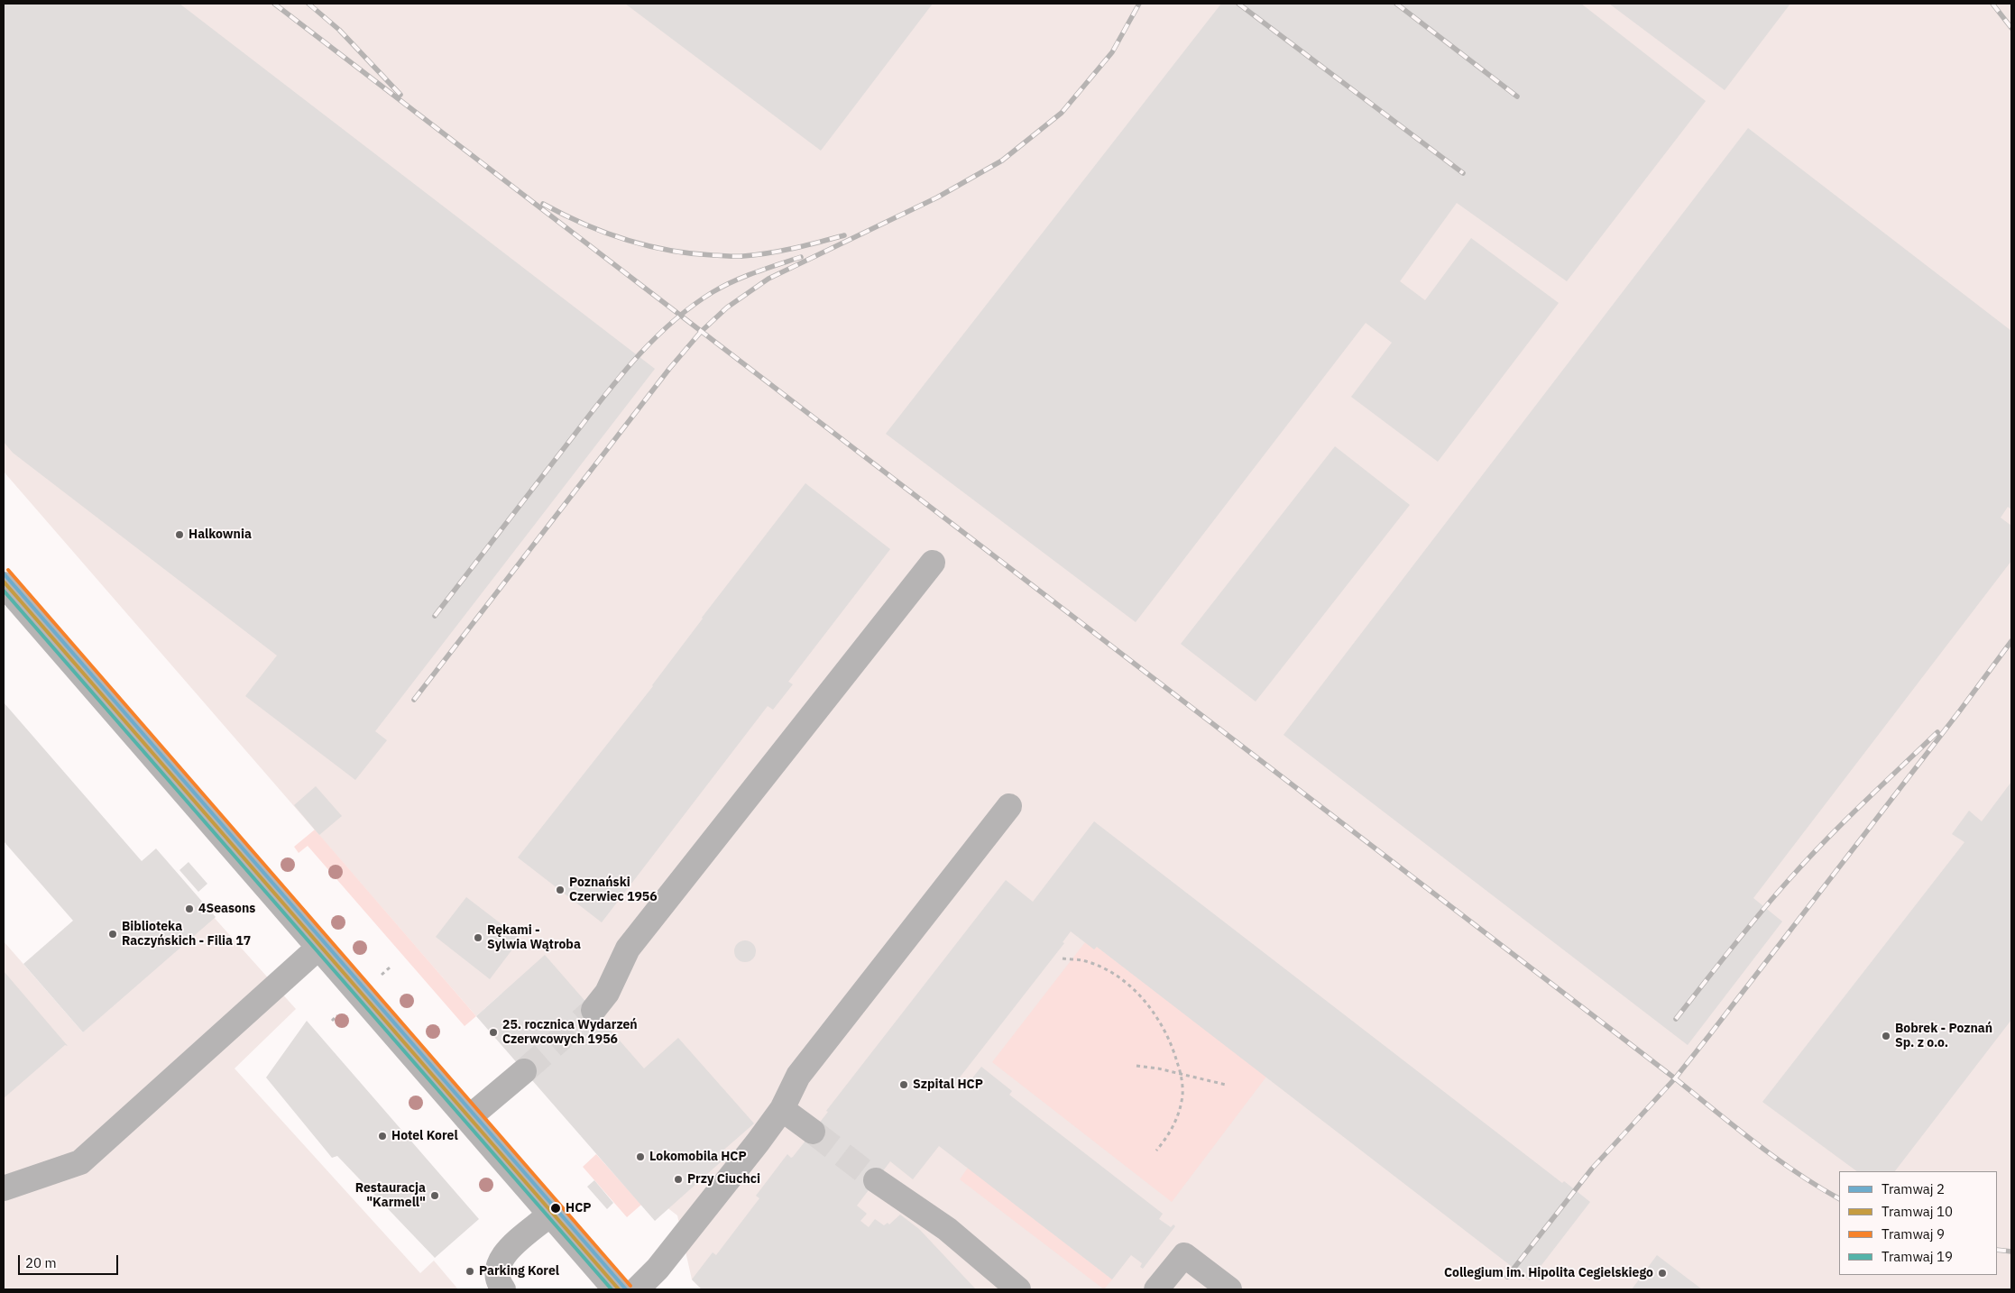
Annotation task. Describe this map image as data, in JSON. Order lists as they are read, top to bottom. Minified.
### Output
{"places":["Halkownia","Poznański Czerwiec 1956","4Seasons","Biblioteka Raczyńskich - Filia 17","Rękami - Sylwia Wątroba","25. rocznica Wydarzeń Czerwcowych 1956","Bobrek - Poznań Sp. z o.o.","Szpital HCP","Hotel Korel","Lokomobila HCP","Przy Ciuchci","Restauracja \"Karmell\"","HCP","Parking Korel","Collegium im. Hipolita Cegielskiego"],"lines":["tram line 9","tram line 2","tram line 10","tram line 19"],"legend":["Tramwaj 2","Tramwaj 10","Tramwaj 9","Tramwaj 19"],"scale_bar":"20 m"}
